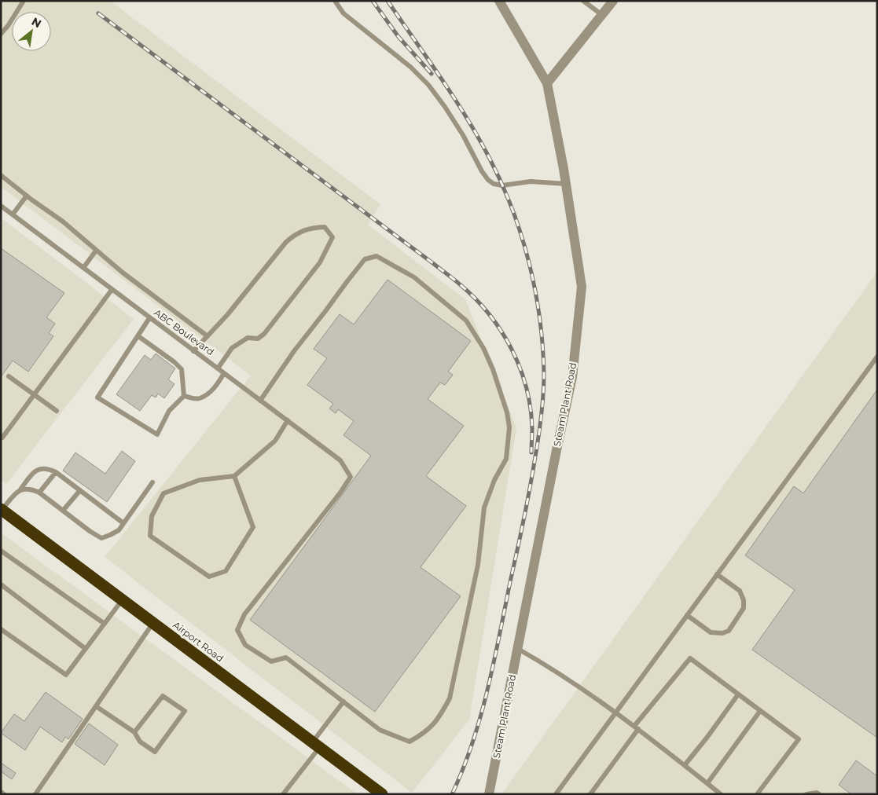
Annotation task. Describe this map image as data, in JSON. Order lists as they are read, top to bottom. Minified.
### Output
{"streets":{"highway":["Airport Road"],"street":["Steam Plant Road"],"lane":["ABC Boulevard"]},"north":"top right"}
